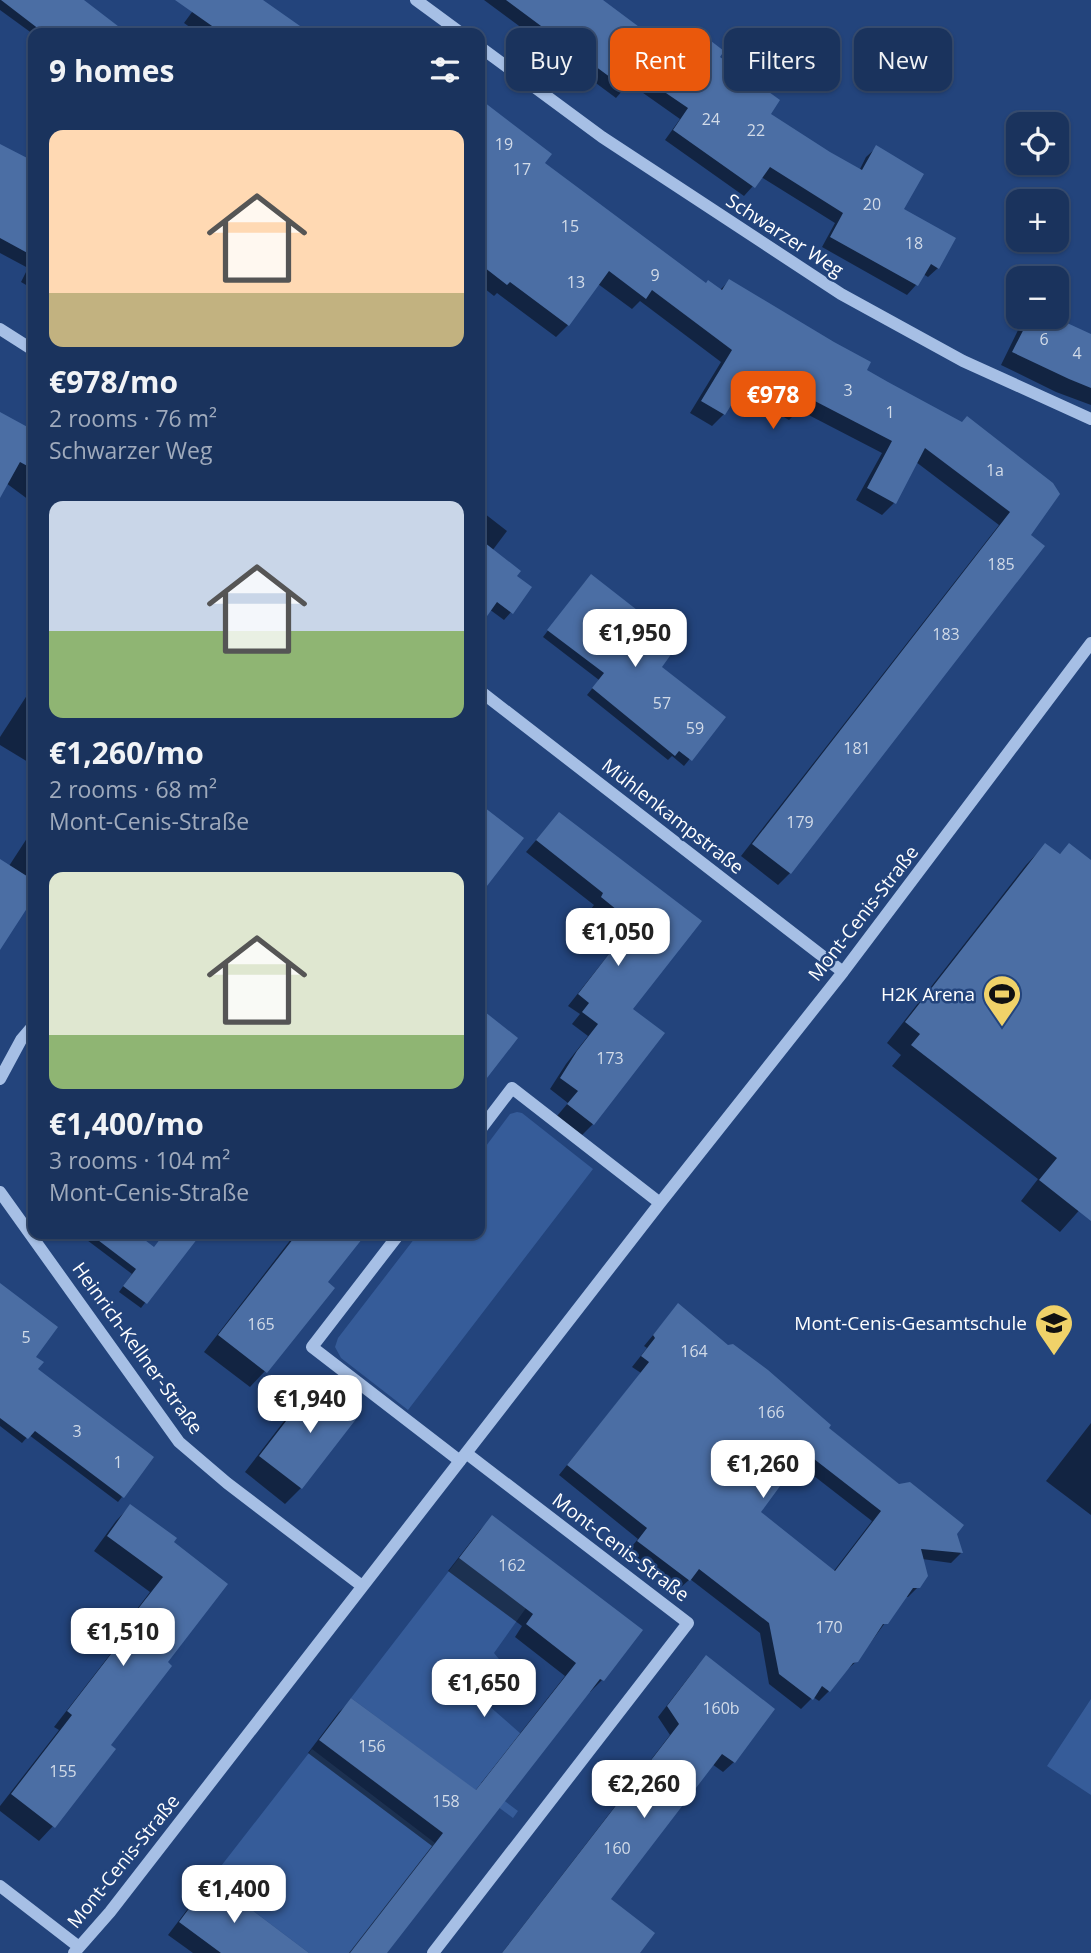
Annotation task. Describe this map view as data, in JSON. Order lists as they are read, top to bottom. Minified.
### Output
{"streets":{"street":["Schwarzer Weg","Mühlenkampstraße","Mont-Cenis-Straße","Heinrich-Kellner-Straße"]},"crossings":[["Mühlenkampstraße","Mont-Cenis-Straße"],["Mont-Cenis-Straße","Heinrich-Kellner-Straße"]],"places":{"sports":["H2K Arena"],"school or university":["Mont-Cenis-Gesamtschule"]},"house_numbers":["24","22","19","17","20","15","18","9","13","6","4","3","1","1a","185","183","57","59","181","179","173","165","5","164","166","3","1","162","170","160b","156","155","158","160"],"page":{"chip":["Buy","Rent","Filters","New"],"heading":"9 homes","map_buttons":["+","−"],"list":[{"name":"€978/mo","note":"2 rooms · 76 m² · Schwarzer Weg"},{"name":"€1,260/mo","note":"2 rooms · 68 m² · Mont-Cenis-Straße"},{"name":"€1,400/mo","note":"3 rooms · 104 m² · Mont-Cenis-Straße"}],"price":["€978","€1,950","€1,050","€1,940","€1,260","€1,510","€1,650","€2,260","€1,400"]}}
